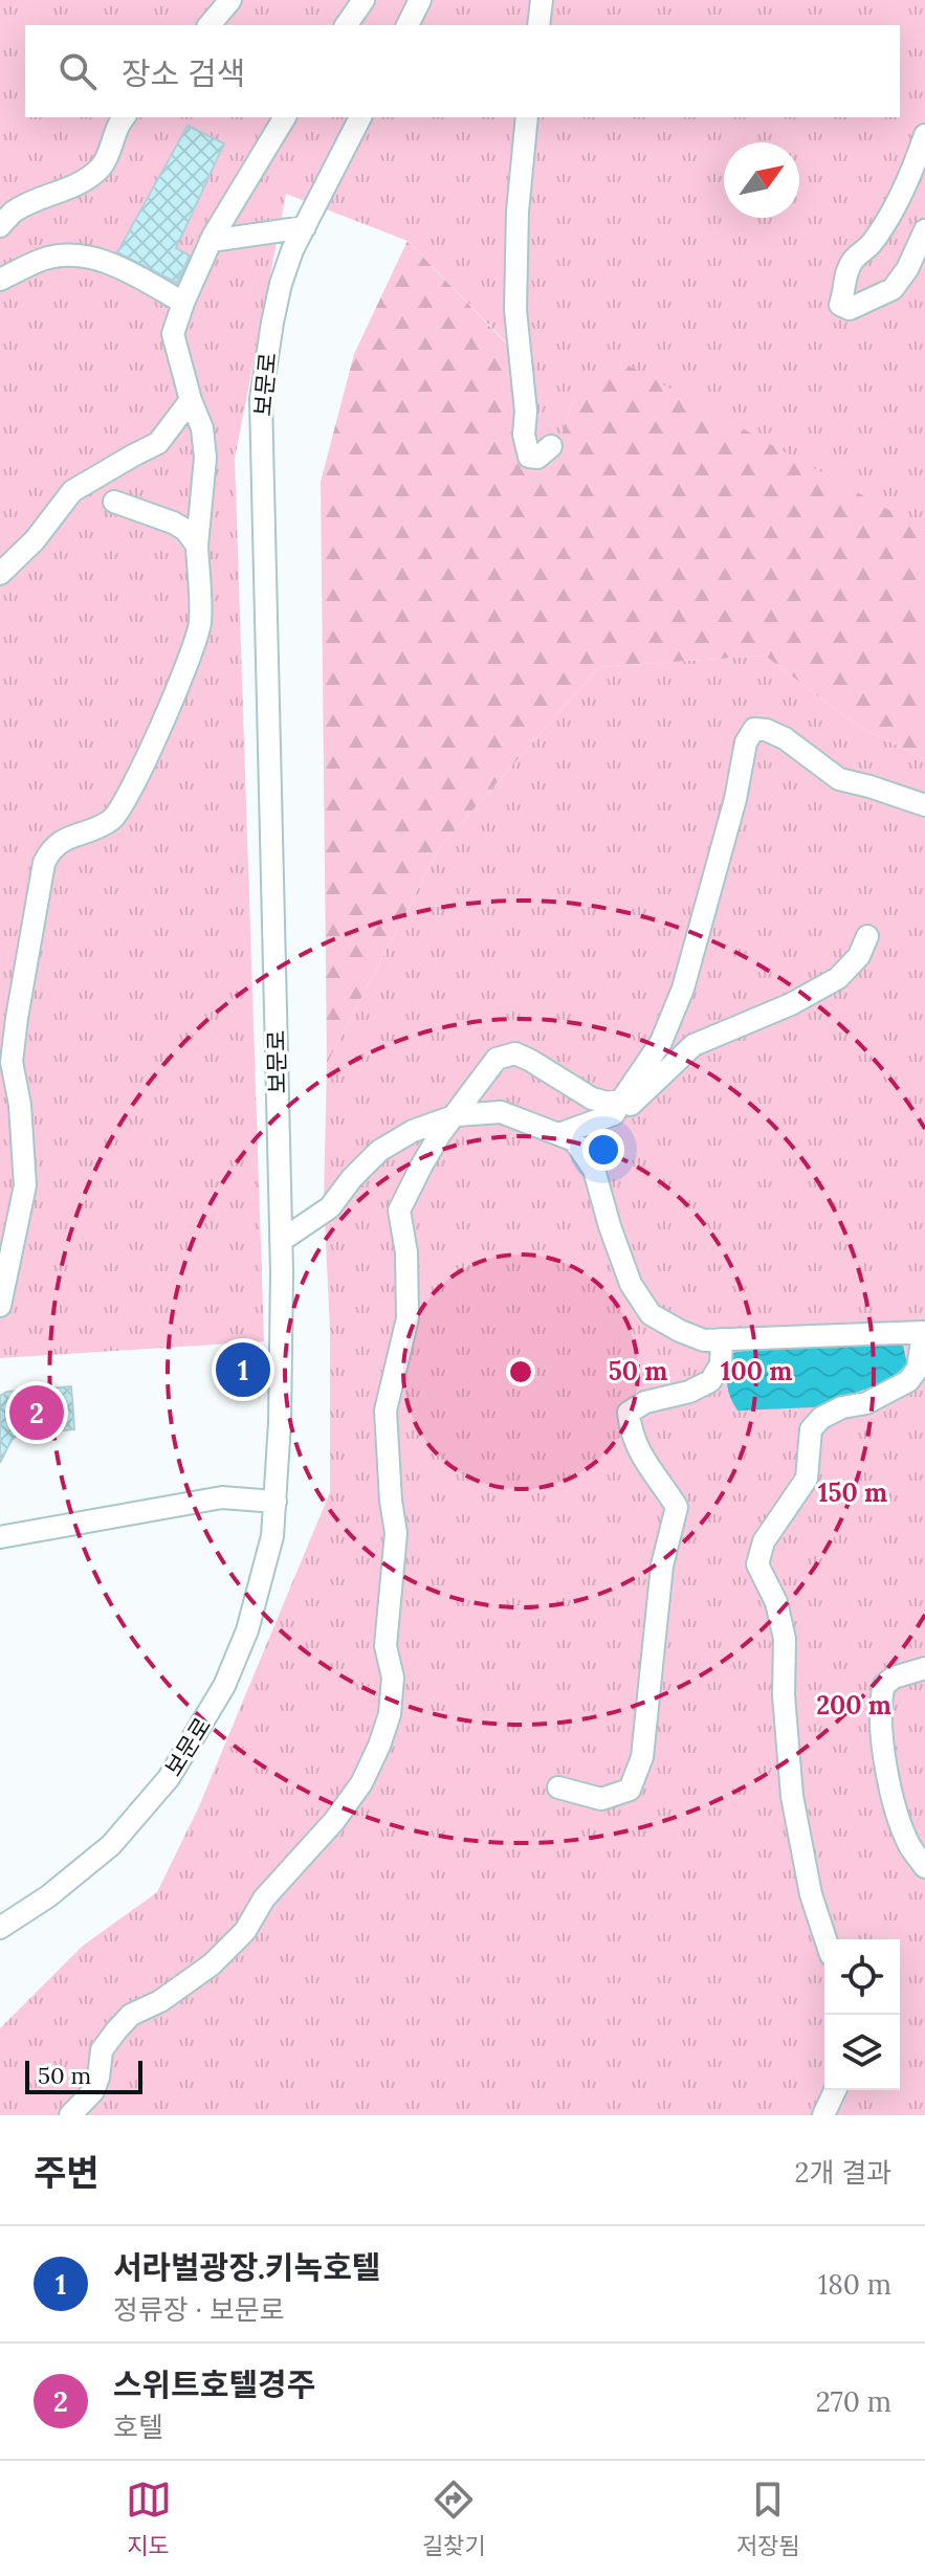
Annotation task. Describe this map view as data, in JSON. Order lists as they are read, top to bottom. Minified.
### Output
{"streets":{"street":["보문로"]},"scale_bar":"50 m","north":"top right","page":{"search":"장소 검색","pins":["1","2"],"scale":"50 m","heading":["주변","2개 결과"],"list":[{"mark":"1","name":"서라벌광장.키녹호텔","note":"정류장 · 보문로","value":"180 m"},{"mark":"2","name":"스위트호텔경주","note":"호텔","value":"270 m"}],"nav":["지도","길찾기","저장됨"]},"rings":["50 m","100 m","150 m","200 m"]}
